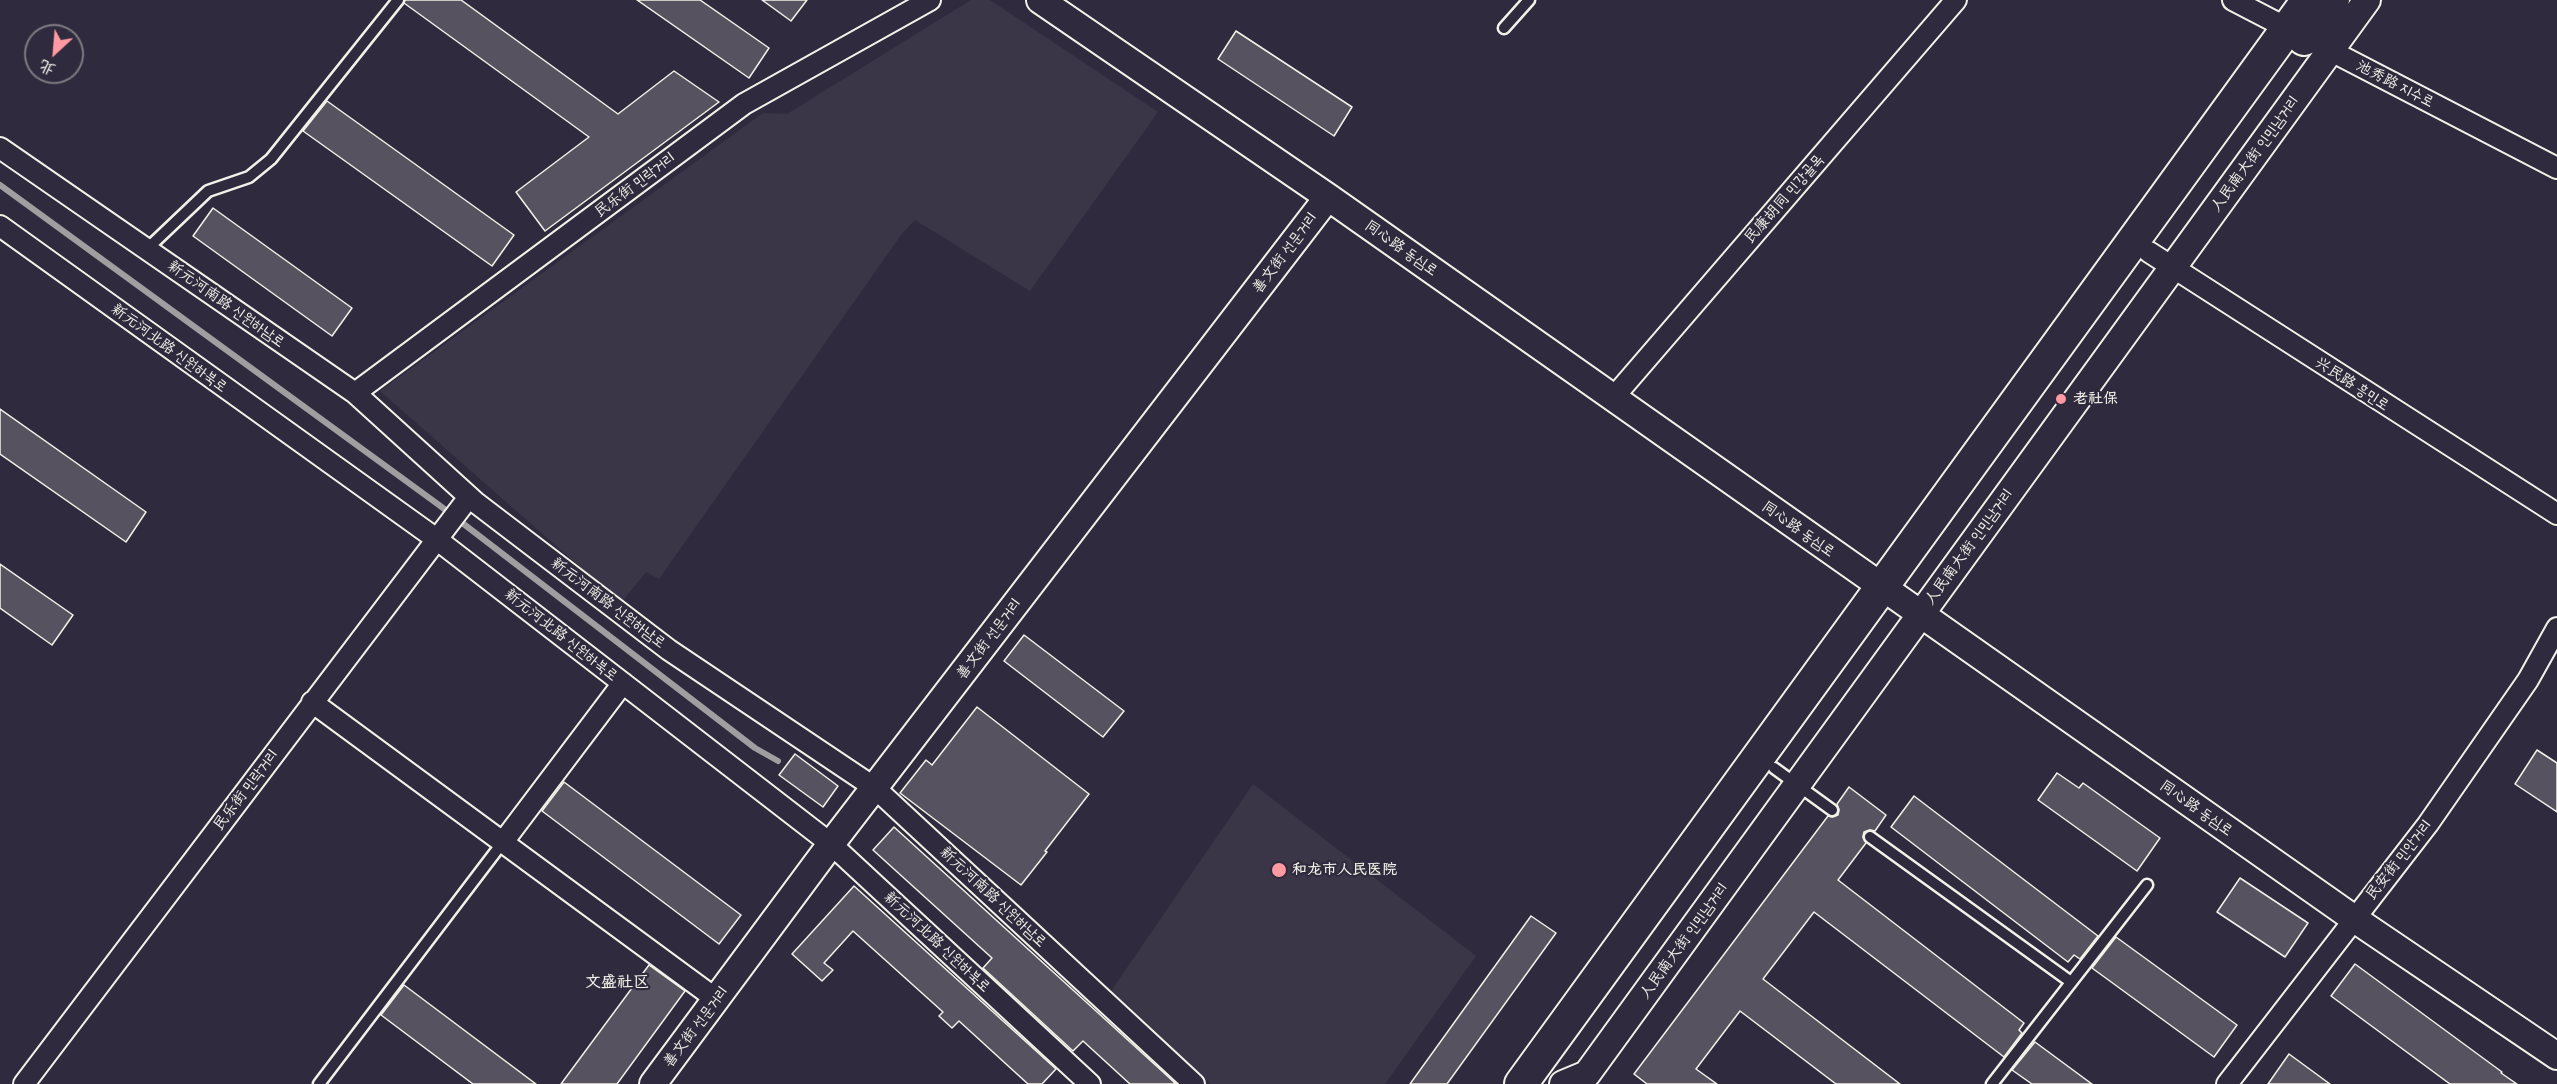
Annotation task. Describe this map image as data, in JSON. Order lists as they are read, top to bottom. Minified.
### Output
{"streets":{"main road":["人民南大街 인민남거리"],"street":["池秀路 지수로","民乐街 민락거리","民康胡同 민강골목","同心路 동심로","善文街 선문거리","新元河南路 신원하남로","新元河北路 신원하북로","兴民路 흥민로","民安街 민안거리"]},"crossings":[["池秀路 지수로","人民南大街 인민남거리"],["人民南大街 인민남거리","同心路 동심로"],["人民南大街 인민남거리","兴民路 흥민로"],["民乐街 민락거리","新元河南路 신원하남로"],["民乐街 민락거리","新元河北路 신원하북로"],["民康胡同 민강골목","同心路 동심로"],["同心路 동심로","善文街 선문거리"],["同心路 동심로","民安街 민안거리"],["善文街 선문거리","新元河南路 신원하남로"],["善文街 선문거리","新元河北路 신원하북로"]],"districts":["文盛社区"],"places":["老社保","和龙市人民医院"],"north":"bottom left"}
